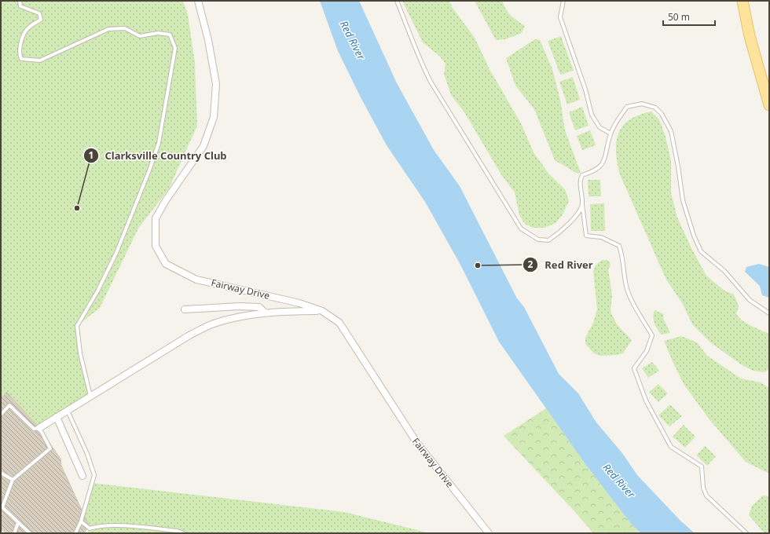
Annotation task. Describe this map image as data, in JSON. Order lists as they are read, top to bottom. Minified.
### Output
{"streets":{"street":["Fairway Drive"]},"water":["Red River"],"places":["Clarksville Country Club","Red River"],"scale_bar":"50 m"}
